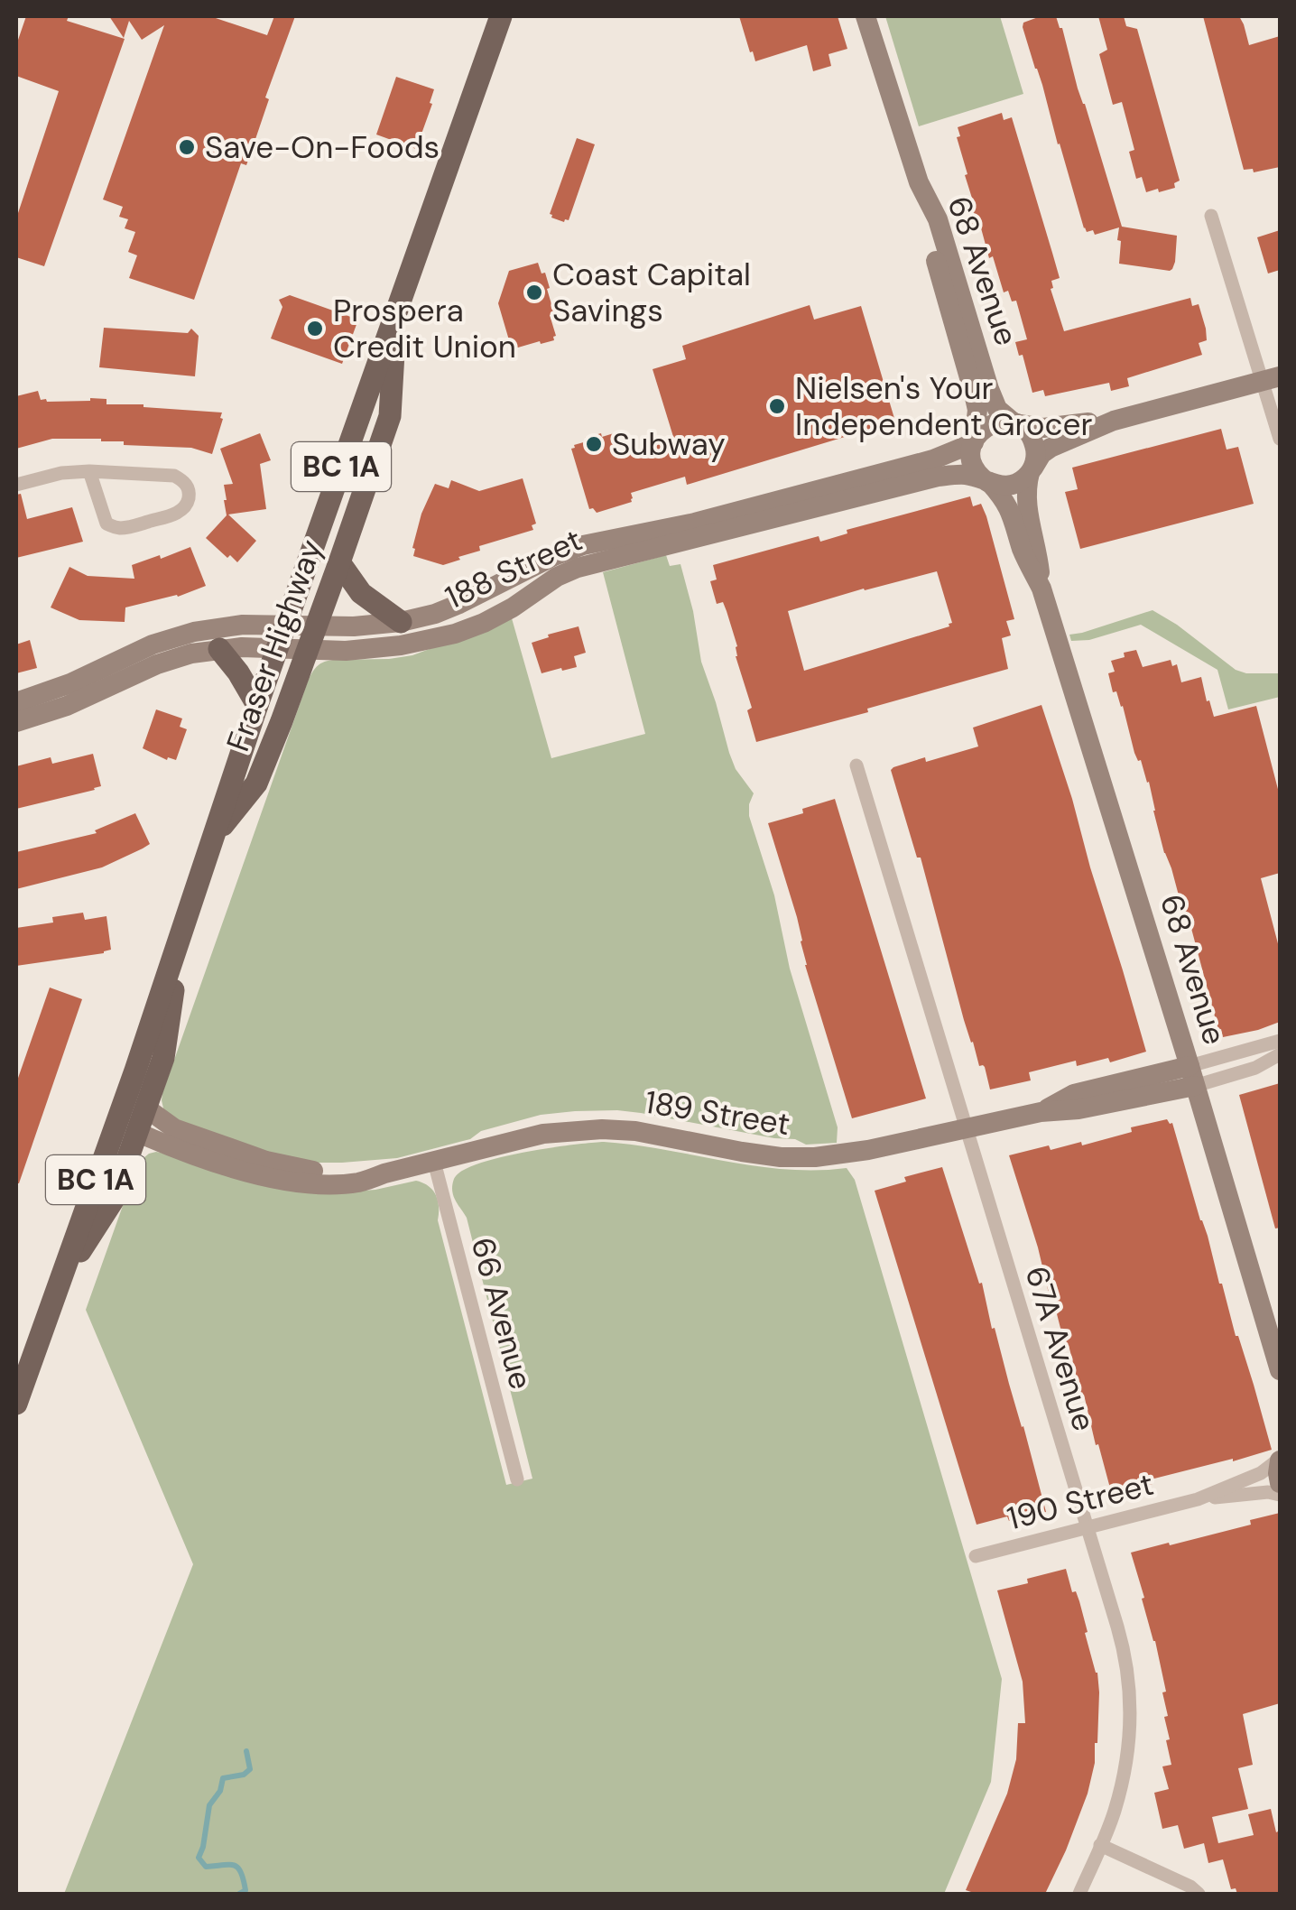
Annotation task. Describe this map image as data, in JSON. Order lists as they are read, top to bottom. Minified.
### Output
{"streets":{"main road":["BC 1A","Fraser Highway"],"street":["68 Avenue","188 Street","189 Street","66 Avenue","67A Avenue","190 Street"]},"crossings":[["68 Avenue","188 Street"],["68 Avenue","189 Street"],["188 Street","Fraser Highway"],["Fraser Highway","189 Street"],["189 Street","66 Avenue"],["189 Street","67A Avenue"],["67A Avenue","190 Street"]],"places":["Save-On-Foods","Coast Capital Savings","Prospera Credit Union","Nielsen's Your Independent Grocer","Subway"]}
